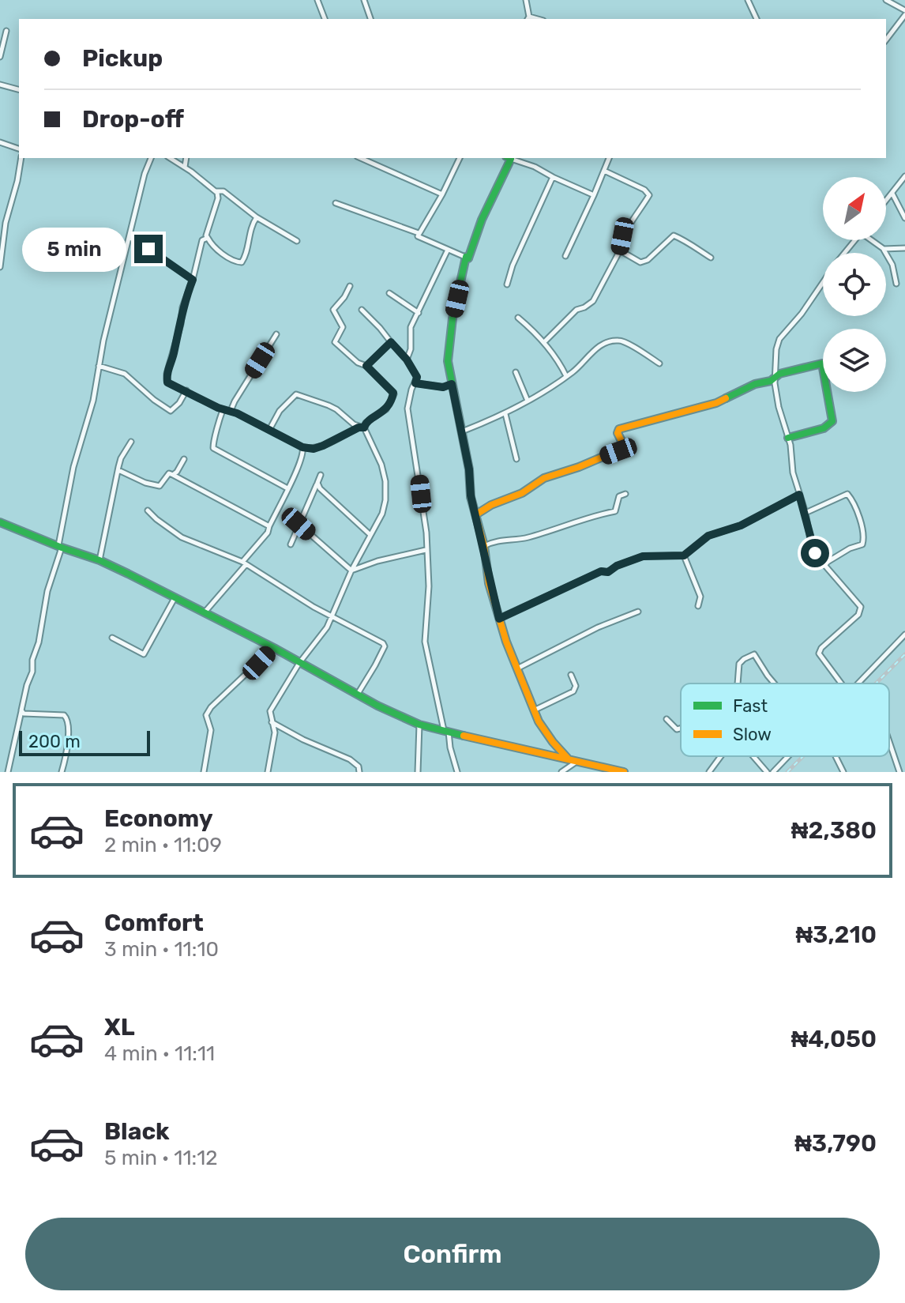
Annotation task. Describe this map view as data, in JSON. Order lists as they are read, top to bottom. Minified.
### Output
{"legend":["Fast","Slow"],"scale_bar":"200 m","north":"top right","page":{"banner":["Pickup","Drop-off"],"bubble":"5 min","scale":"200 m","list":[{"name":"Economy","note":"2 min · 11:09","value":"₦2,380"},{"name":"Comfort","note":"3 min · 11:10","value":"₦3,210"},{"name":"XL","note":"4 min · 11:11","value":"₦4,050"},{"name":"Black","note":"5 min · 11:12","value":"₦3,790"}],"buttons":"Confirm"}}
